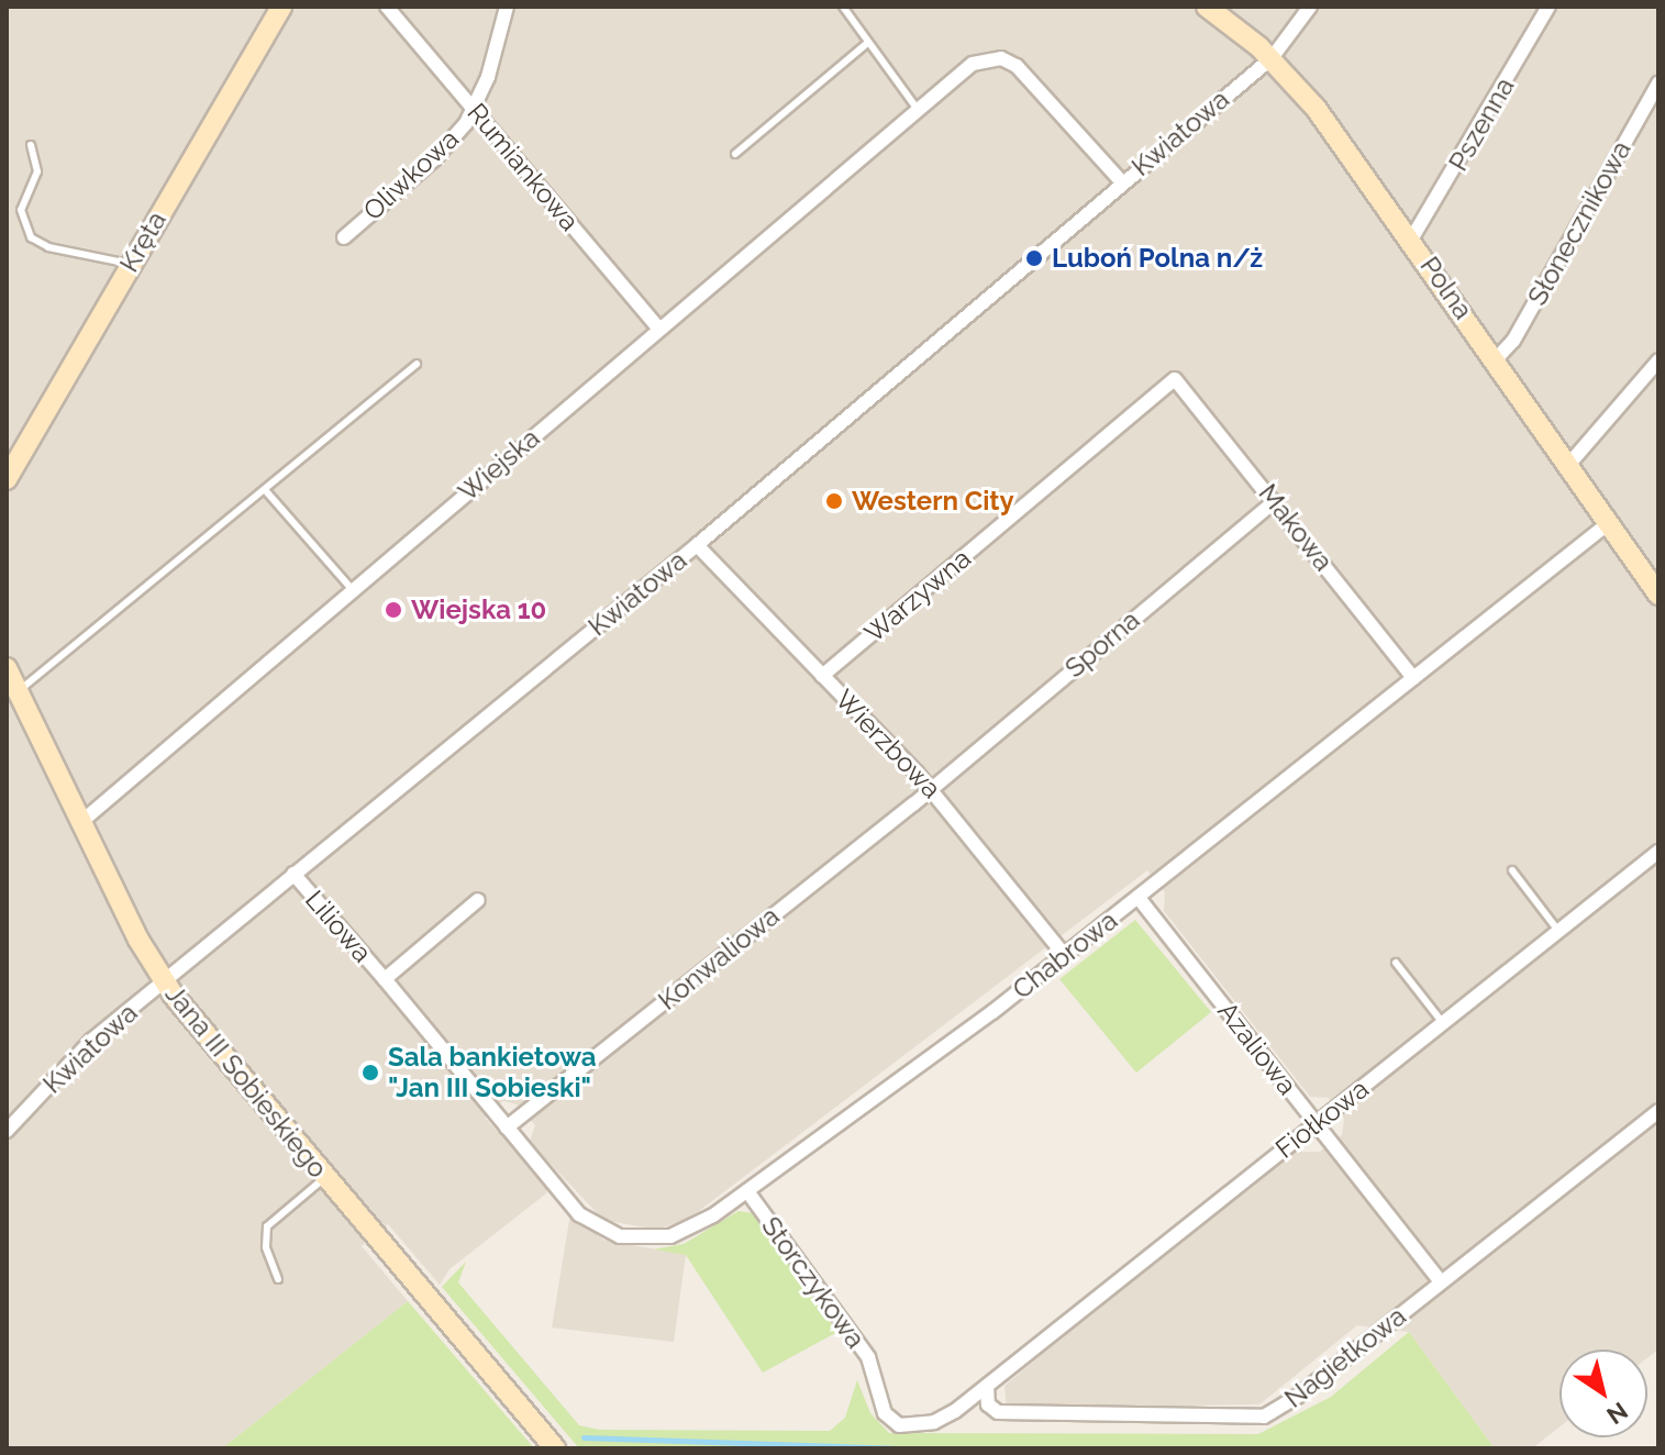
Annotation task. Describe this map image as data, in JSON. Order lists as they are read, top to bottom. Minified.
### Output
{"streets":{"street":["Pszenna","Kwiatowa","Rumiankowa","Oliwkowa","Słonecznikowa","Kręta","Polna","Wiejska","Makowa","Warzywna","Sporna","Wierzbowa","Liliowa","Chabrowa","Konwaliowa","Azaliowa","Jana III Sobieskiego","Fiołkowa","Storczykowa","Nagietkowa"]},"crossings":[["Pszenna","Polna"],["Kwiatowa","Polna"],["Kwiatowa","Wiejska"],["Kwiatowa","Wierzbowa"],["Kwiatowa","Liliowa"],["Kwiatowa","Jana III Sobieskiego"],["Rumiankowa","Oliwkowa"],["Rumiankowa","Wiejska"],["Słonecznikowa","Polna"],["Polna","Chabrowa"],["Wiejska","Jana III Sobieskiego"],["Makowa","Warzywna"],["Makowa","Sporna"],["Makowa","Chabrowa"],["Warzywna","Wierzbowa"],["Sporna","Wierzbowa"],["Sporna","Konwaliowa"],["Wierzbowa","Chabrowa"],["Wierzbowa","Konwaliowa"],["Liliowa","Chabrowa"],["Liliowa","Konwaliowa"],["Chabrowa","Konwaliowa"],["Chabrowa","Azaliowa"],["Chabrowa","Storczykowa"],["Azaliowa","Fiołkowa"],["Azaliowa","Nagietkowa"],["Fiołkowa","Storczykowa"],["Fiołkowa","Nagietkowa"],["Storczykowa","Nagietkowa"]],"places":["Luboń Polna n/ż","Western City","Wiejska 10","Sala bankietowa \"Jan III Sobieski\""],"north":"bottom right"}
